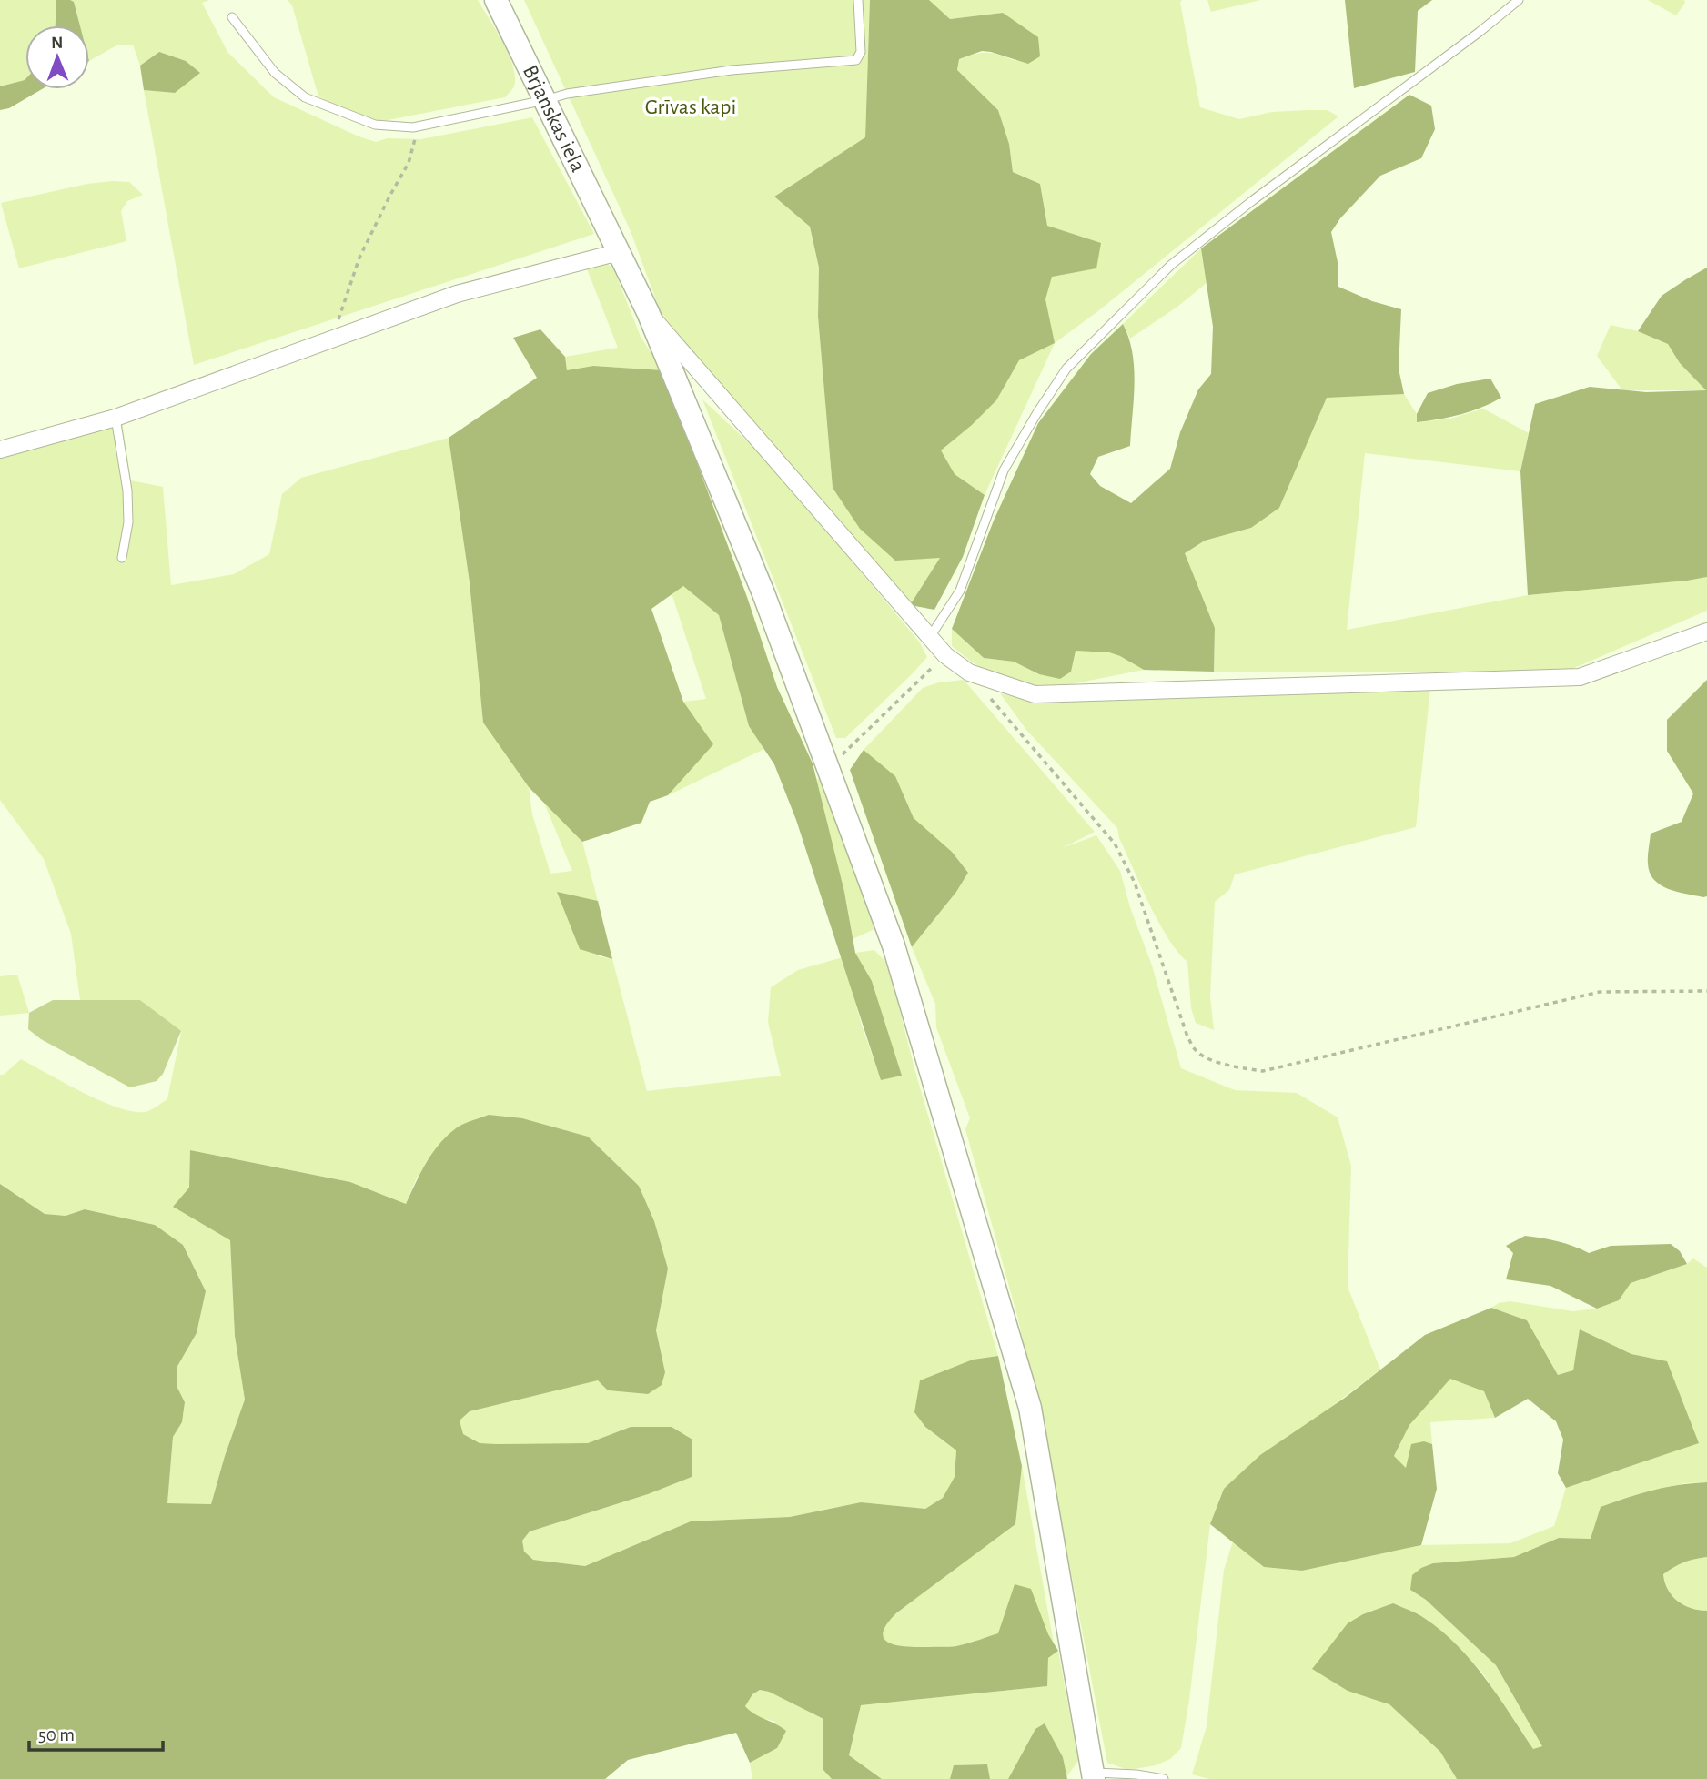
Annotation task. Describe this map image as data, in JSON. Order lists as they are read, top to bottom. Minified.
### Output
{"streets":{"main road":["Brjanskas iela"]},"parks":["Grīvas kapi"],"scale_bar":"50 m","north":"top"}
